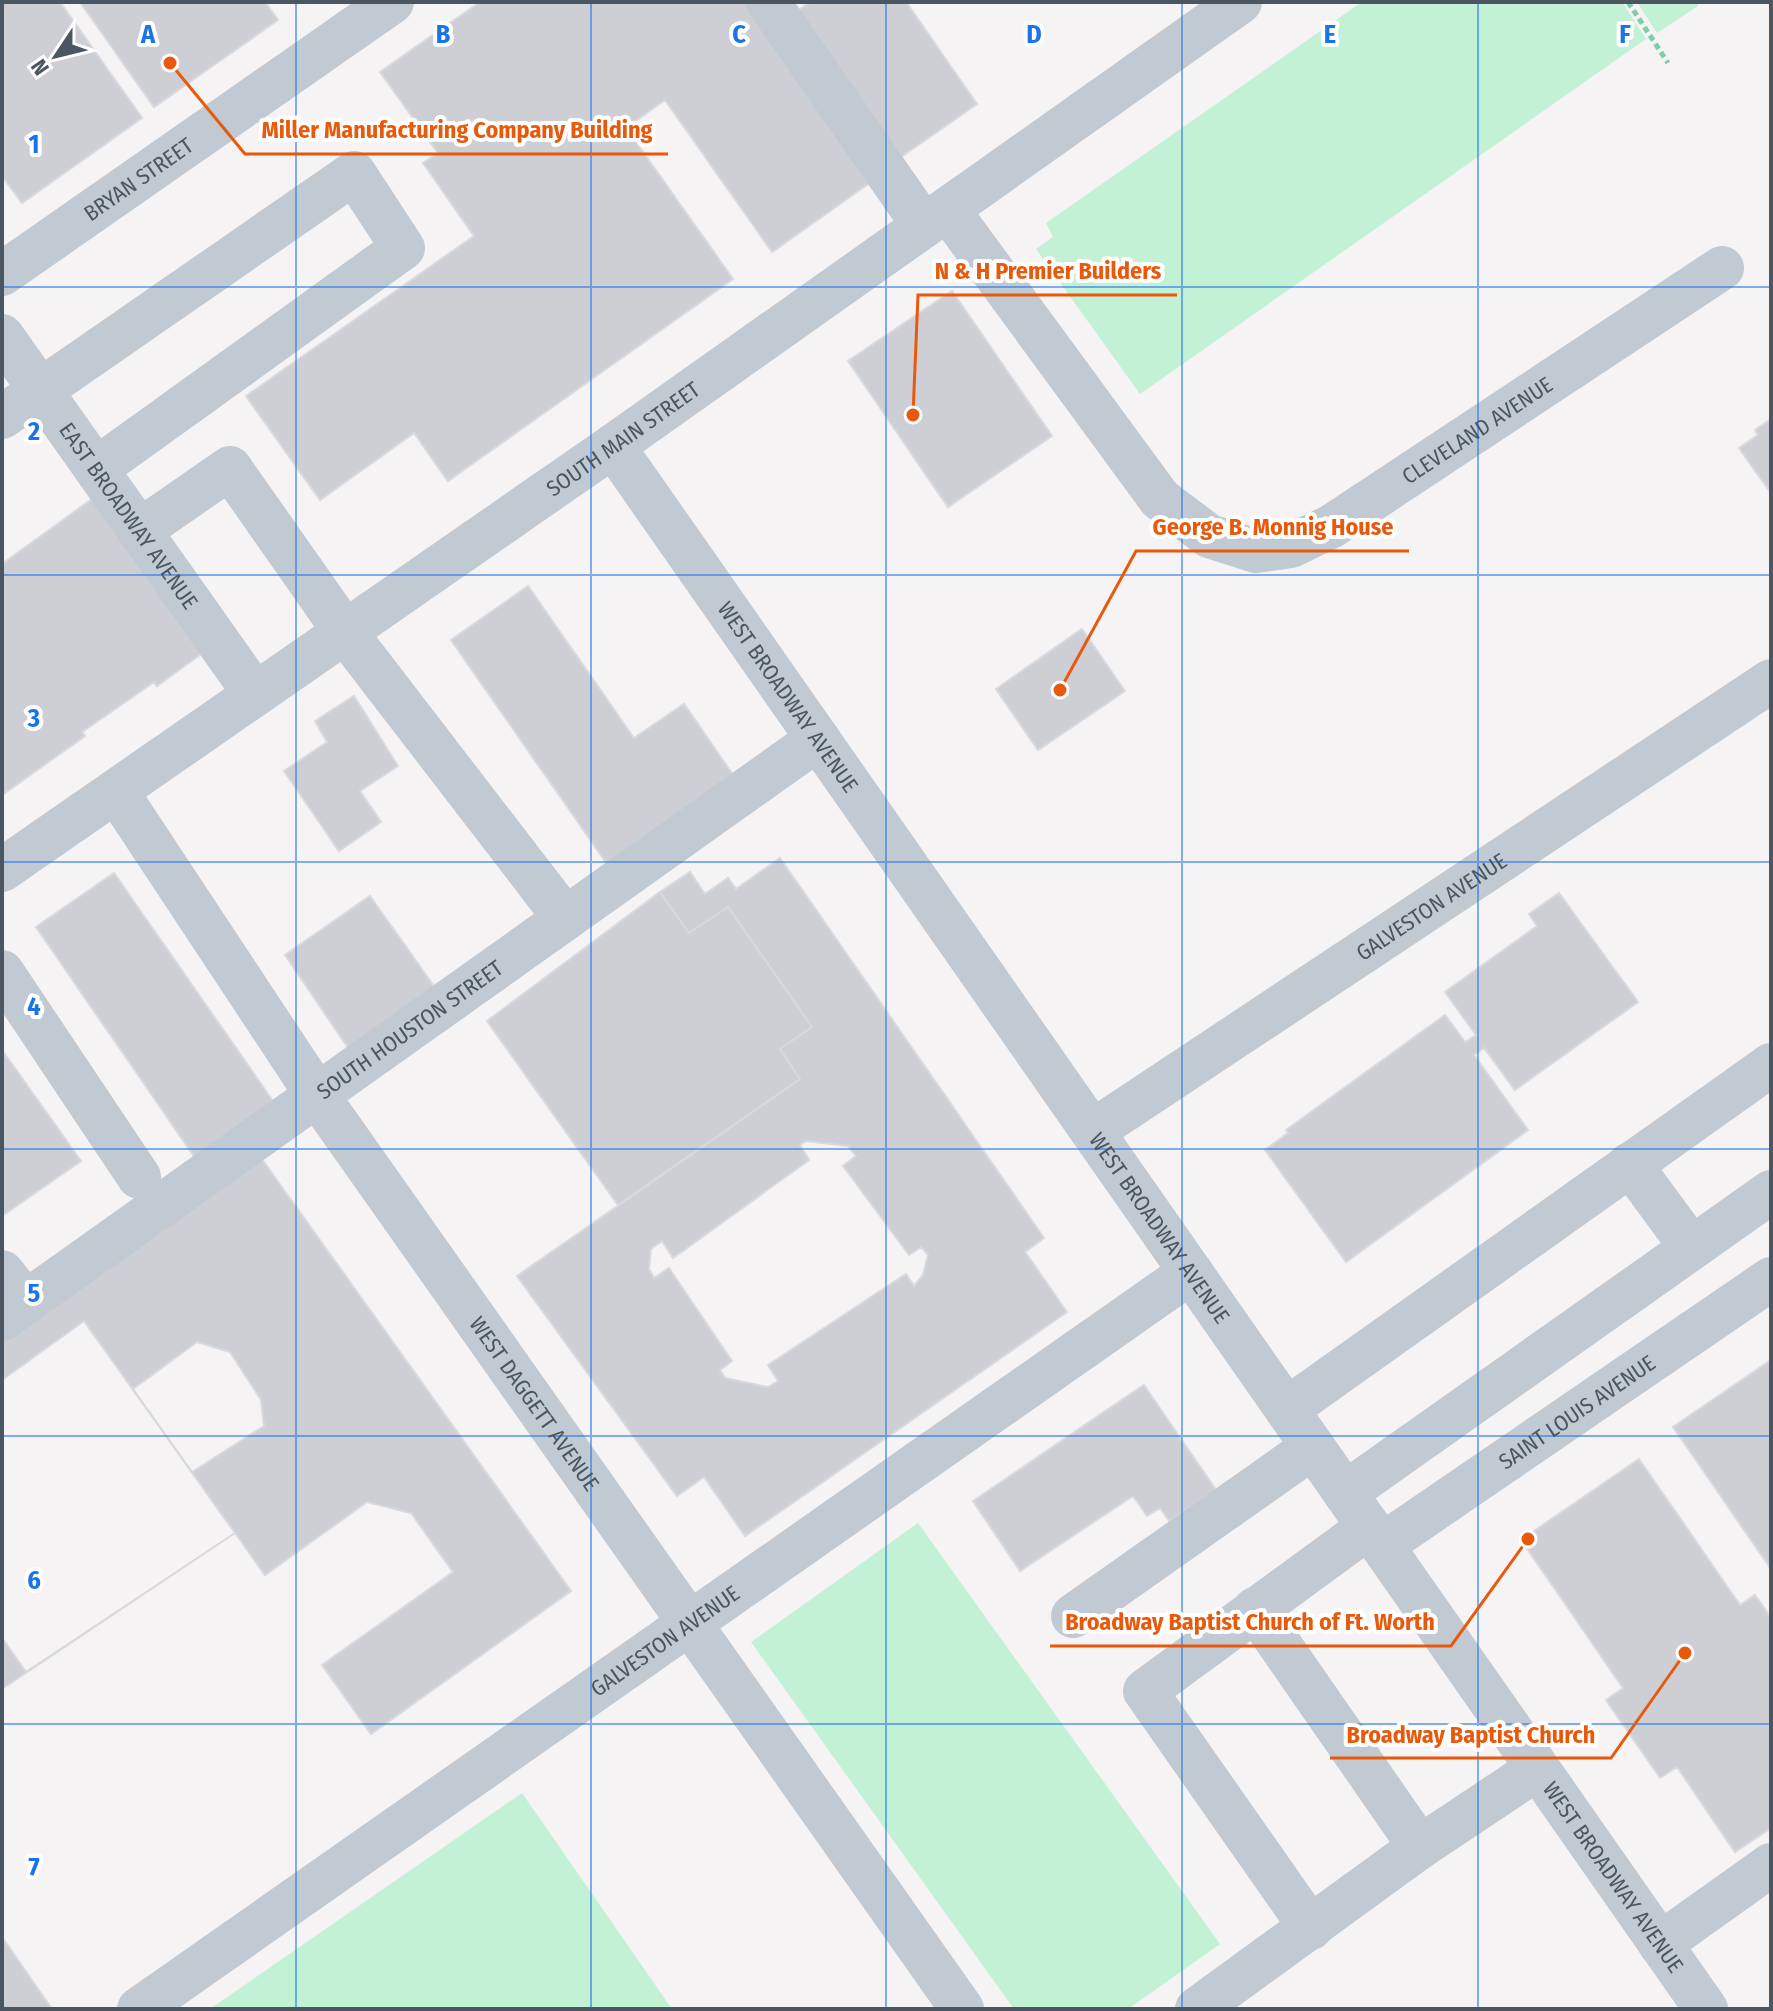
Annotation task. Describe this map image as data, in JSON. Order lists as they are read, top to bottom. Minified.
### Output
{"streets":{"street":["BRYAN STREET","CLEVELAND AVENUE","SOUTH MAIN STREET","EAST BROADWAY AVENUE","WEST BROADWAY AVENUE","GALVESTON AVENUE","SOUTH HOUSTON STREET","WEST DAGGETT AVENUE","SAINT LOUIS AVENUE"]},"crossings":[["CLEVELAND AVENUE","SOUTH MAIN STREET"],["SOUTH MAIN STREET","EAST BROADWAY AVENUE"],["SOUTH MAIN STREET","WEST BROADWAY AVENUE"],["SOUTH MAIN STREET","WEST DAGGETT AVENUE"],["WEST BROADWAY AVENUE","GALVESTON AVENUE"],["WEST BROADWAY AVENUE","SOUTH HOUSTON STREET"],["WEST BROADWAY AVENUE","SAINT LOUIS AVENUE"],["GALVESTON AVENUE","WEST DAGGETT AVENUE"],["SOUTH HOUSTON STREET","WEST DAGGETT AVENUE"]],"places":["Miller Manufacturing Company Building","N & H Premier Builders","George B. Monnig House","Broadway Baptist Church of Ft. Worth","Broadway Baptist Church"],"north":"bottom left","grid":{"columns":["A","B","C","D","E","F"],"rows":["1","2","3","4","5","6","7"]}}
